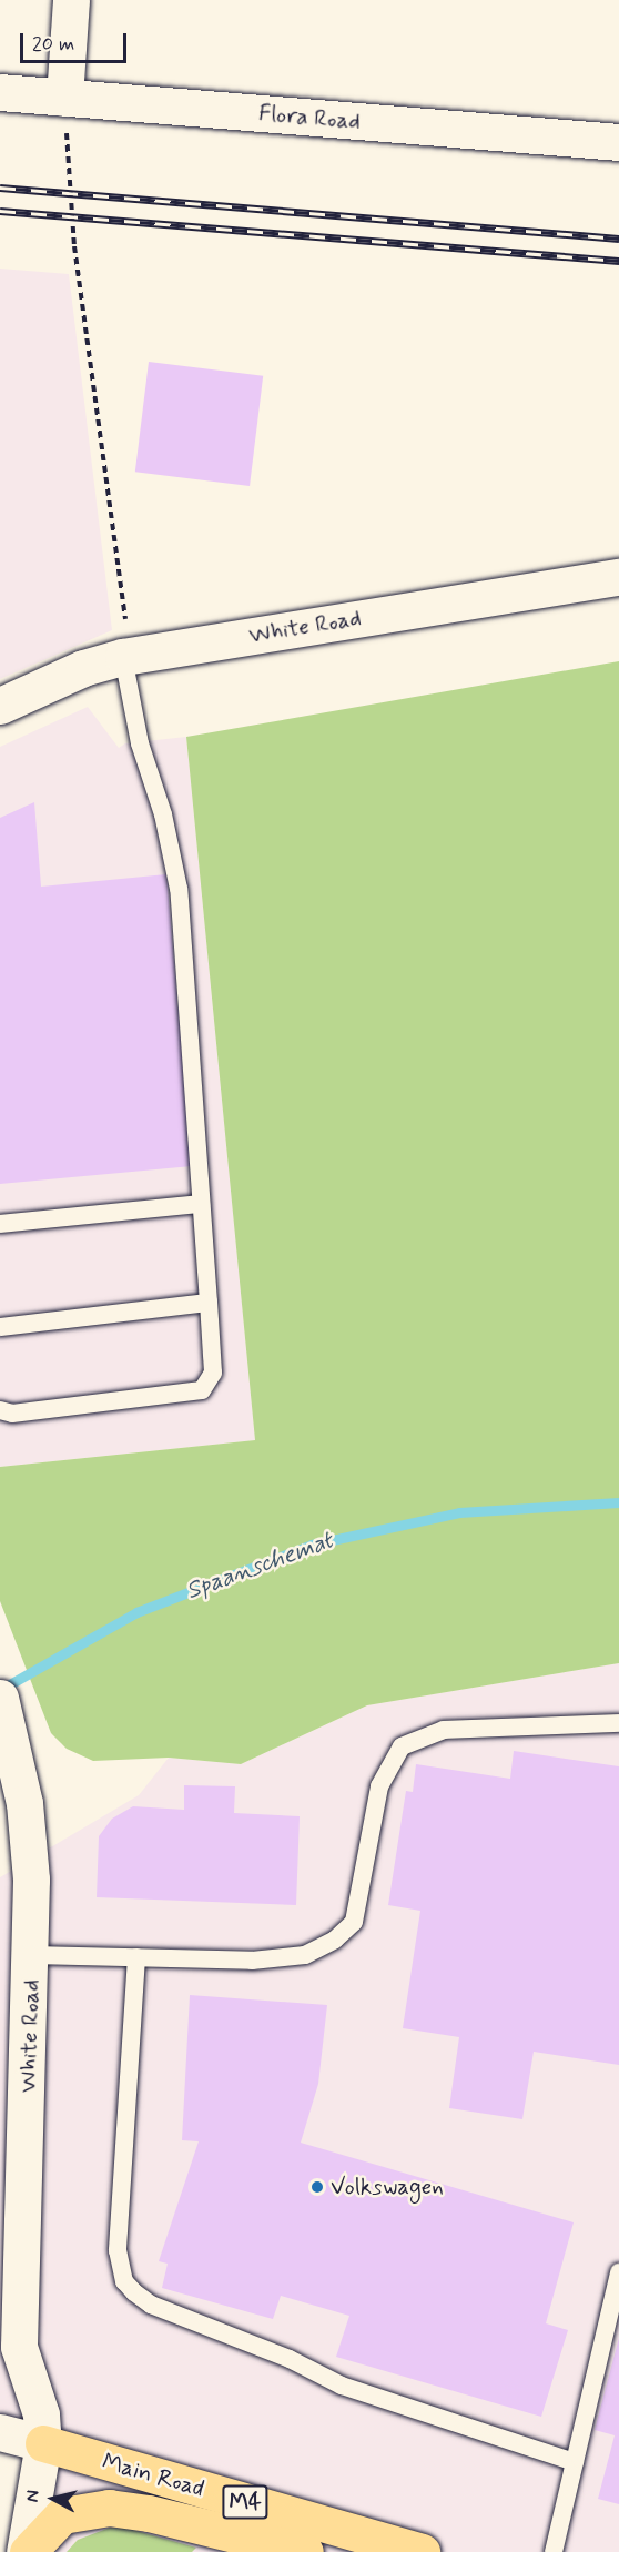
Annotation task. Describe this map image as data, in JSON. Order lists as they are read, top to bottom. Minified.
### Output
{"streets":{"main road":["Main Road","M4"],"street":["Flora Road","White Road"]},"crossings":[["White Road","Main Road"]],"water":["Spaanschemat"],"places":["Volkswagen"],"scale_bar":"20 m","north":"left"}
